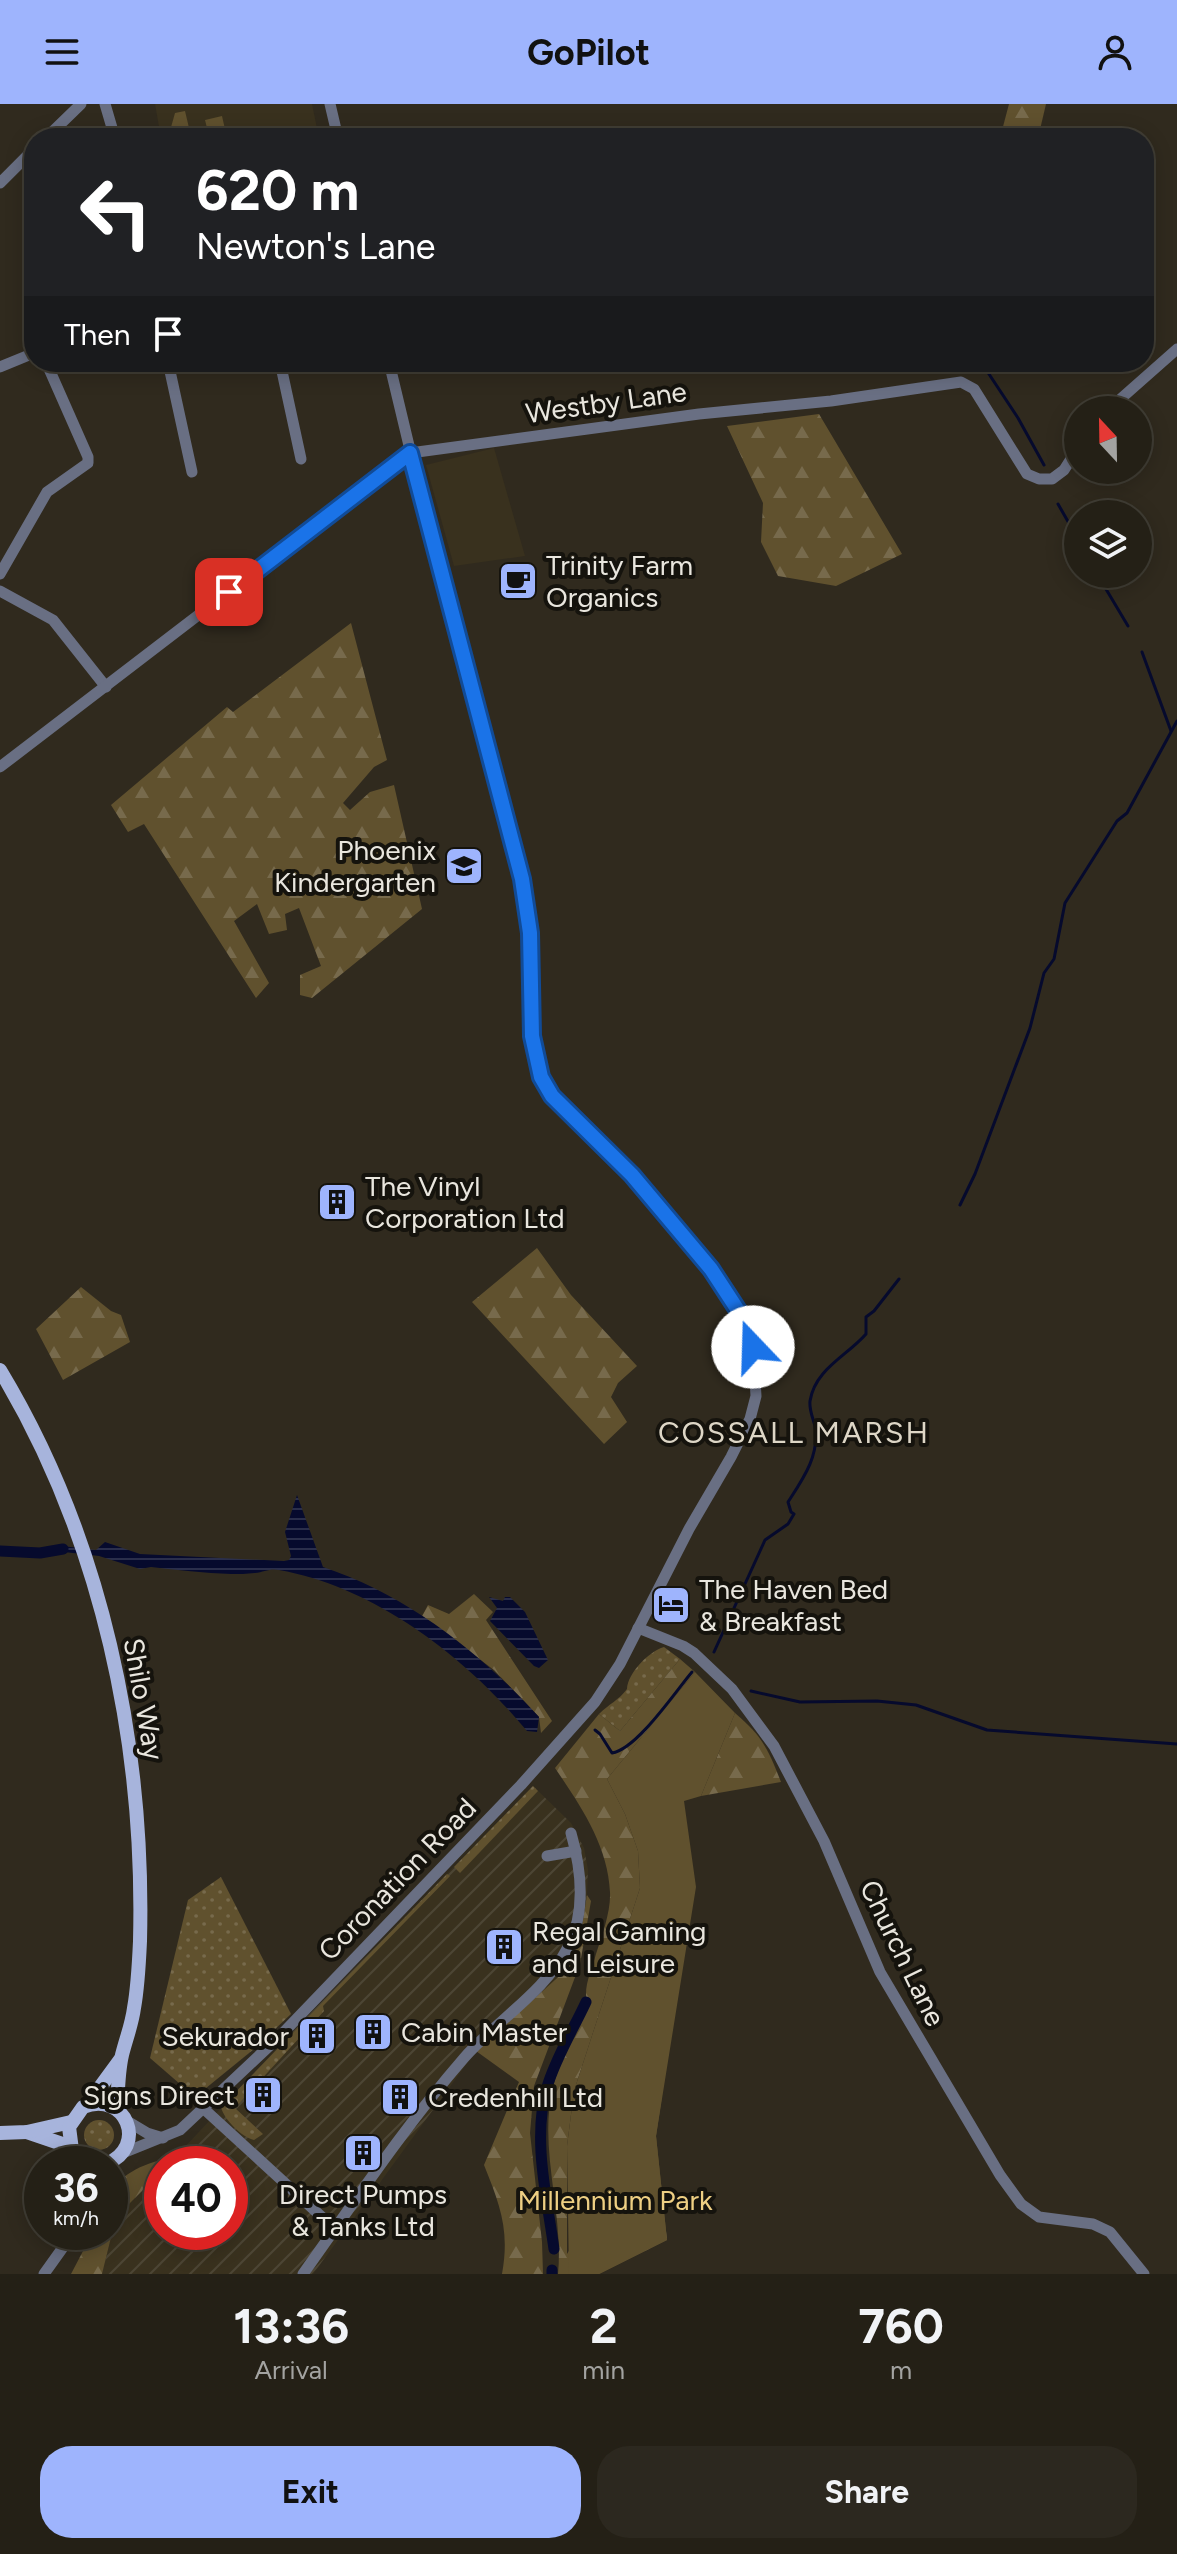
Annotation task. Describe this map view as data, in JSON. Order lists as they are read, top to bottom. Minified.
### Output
{"streets":{"main road":["Shilo Way"],"street":["Westby Lane","Coronation Road","Church Lane"]},"crossings":[["Westby Lane","Coronation Road"],["Coronation Road","Church Lane"]],"districts":["COSSALL MARSH"],"parks":["Millennium Park"],"places":{"cafe":["Trinity Farm Organics"],"school or university":["Phoenix Kindergarten"],"building":["The Vinyl Corporation Ltd","Regal Gaming and Leisure","Cabin Master","Sekurador","Signs Direct","Credenhill Ltd","Direct Pumps & Tanks Ltd"],"hotel":["The Haven Bed & Breakfast"]},"north":"top","page":{"header":"GoPilot","turn":["620 m","Newton's Lane"],"then":"Then","speed":"36 km/h","limit":"40","eta":["13:36","Arrival","2","min","760","m"],"buttons":["Exit","Share"]}}
